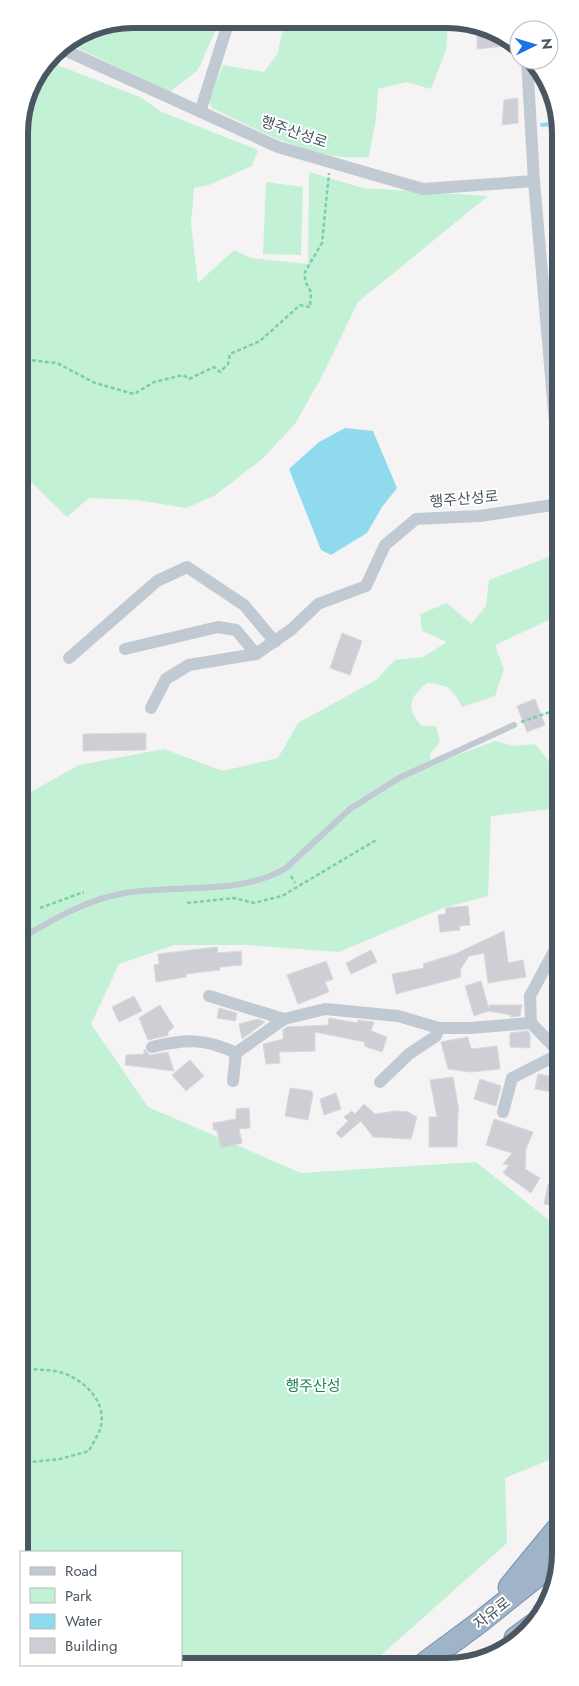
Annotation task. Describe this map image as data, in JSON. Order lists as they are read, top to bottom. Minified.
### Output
{"streets":{"highway":["자유로"],"street":["행주산성로"]},"parks":["행주산성"],"legend":["Road","Park","Water","Building"],"north":"right"}
